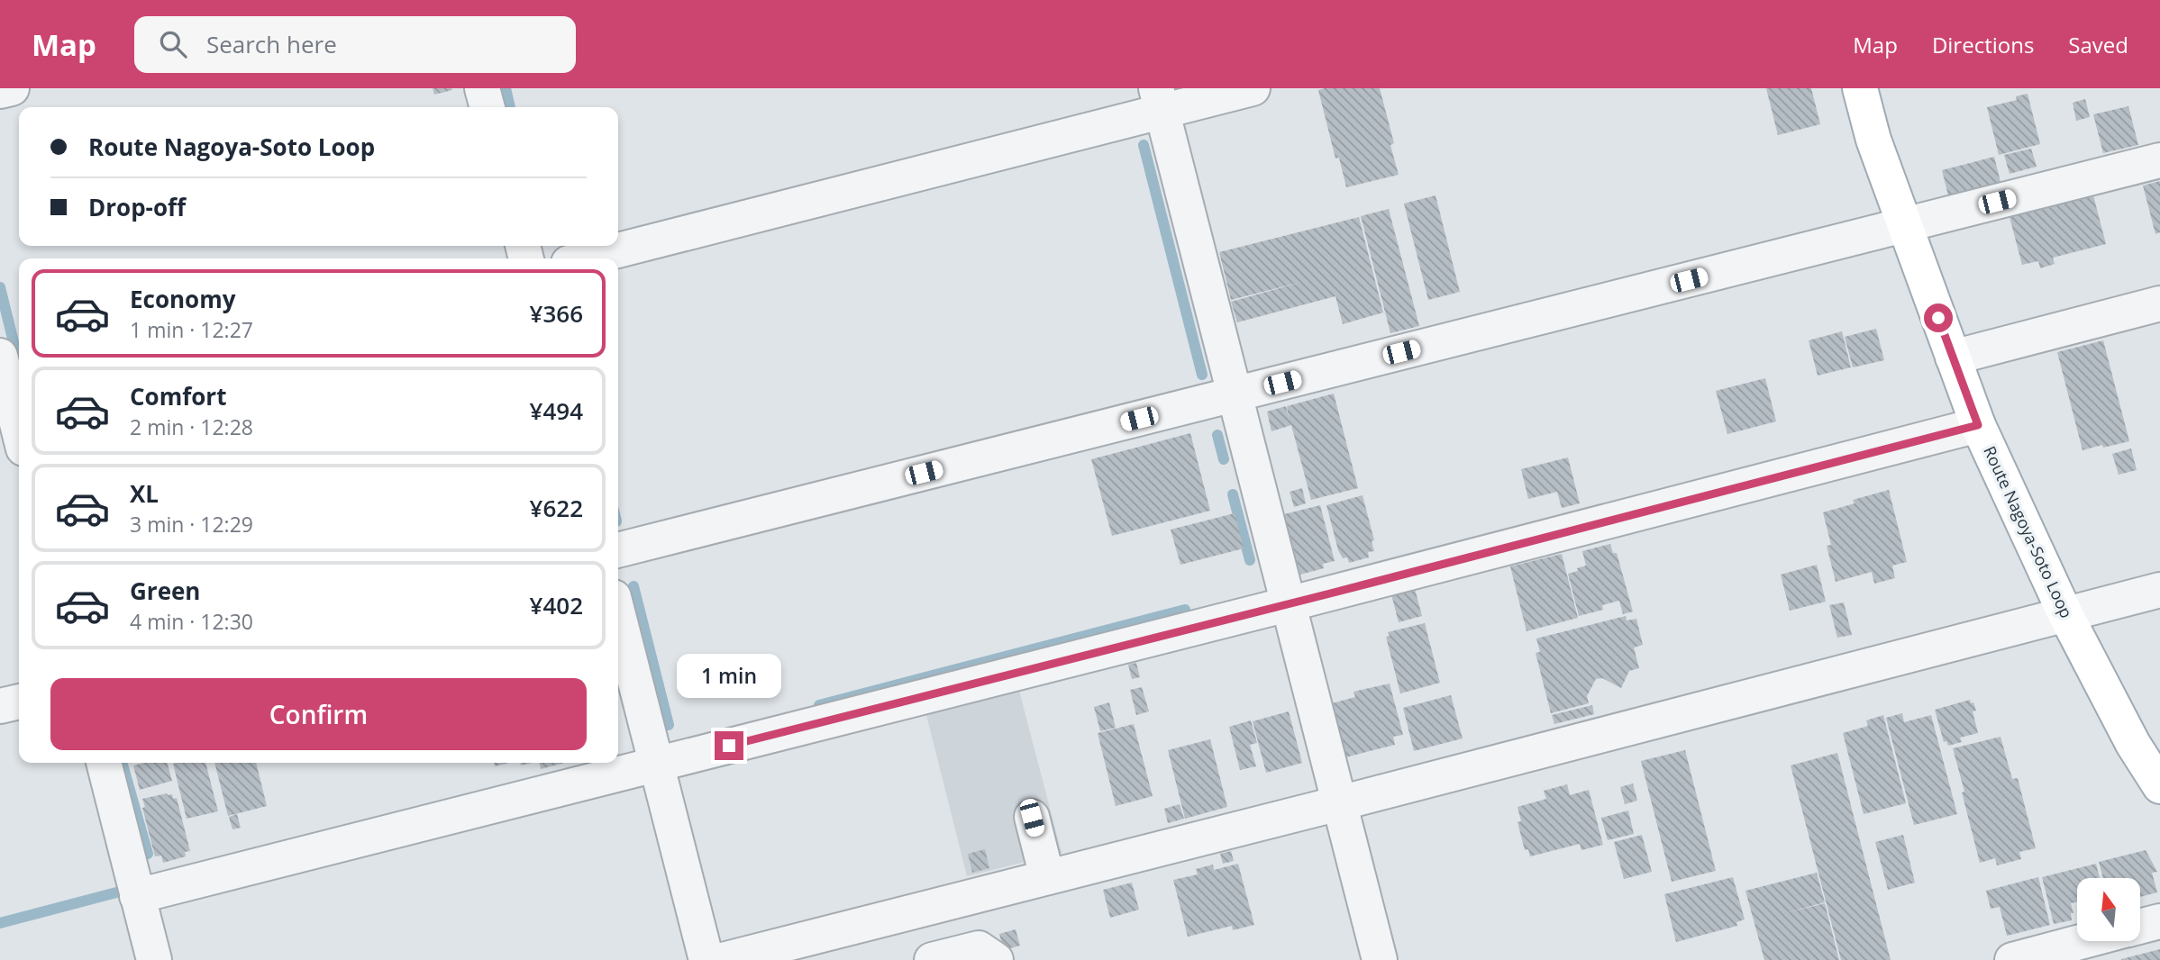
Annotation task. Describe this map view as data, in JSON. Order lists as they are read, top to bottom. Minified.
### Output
{"streets":{"main road":["Route Nagoya-Soto Loop"]},"north":"top","page":{"header":"Map","search":"Search here","nav":["Map","Directions","Saved"],"banner":["Route Nagoya-Soto Loop","Drop-off"],"list":[{"name":"Economy","note":"1 min · 12:27","value":"¥366"},{"name":"Comfort","note":"2 min · 12:28","value":"¥494"},{"name":"XL","note":"3 min · 12:29","value":"¥622"},{"name":"Green","note":"4 min · 12:30","value":"¥402"}],"bubble":"1 min","buttons":"Confirm"}}
